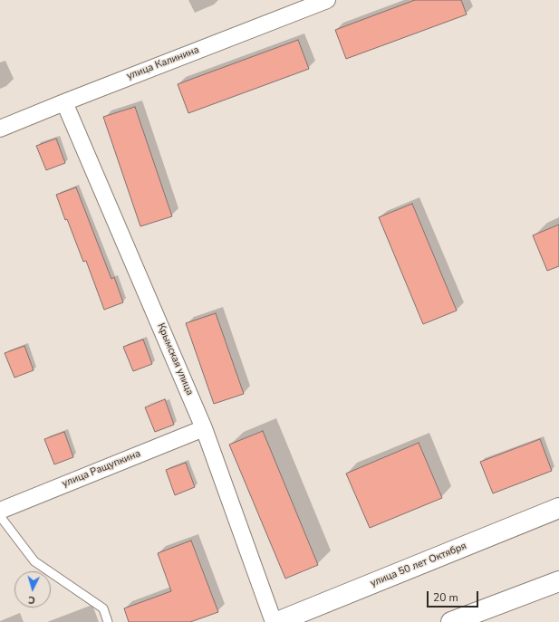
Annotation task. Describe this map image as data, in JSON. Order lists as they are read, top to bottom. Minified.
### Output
{"streets":{"street":["улица Калинина","Крымская улица","улица Ращупкина","улица 50 лет Октября"]},"crossings":[["улица Калинина","Крымская улица"],["Крымская улица","улица Ращупкина"]],"scale_bar":"20 m","north":"bottom"}
